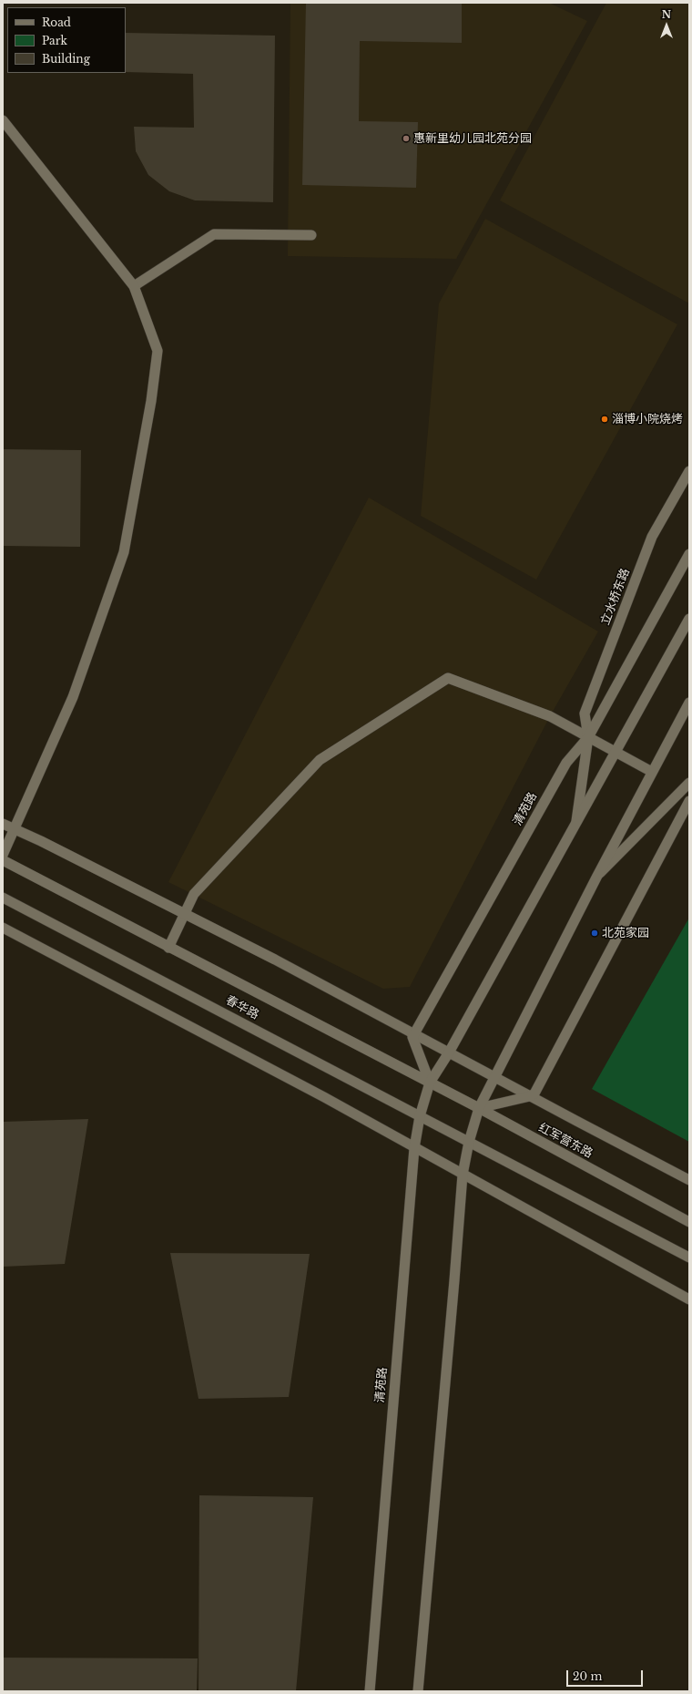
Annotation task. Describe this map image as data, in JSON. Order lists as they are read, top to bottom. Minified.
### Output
{"streets":{"street":["立水桥东路","清苑路","春华路","红军营东路"]},"crossings":[["立水桥东路","清苑路"],["清苑路","春华路"],["清苑路","红军营东路"],["春华路","红军营东路"]],"places":["惠新里幼儿园北苑分园","淄博小院烧烤","北苑家园"],"legend":["Road","Park","Building"],"scale_bar":"20 m","north":"top"}
